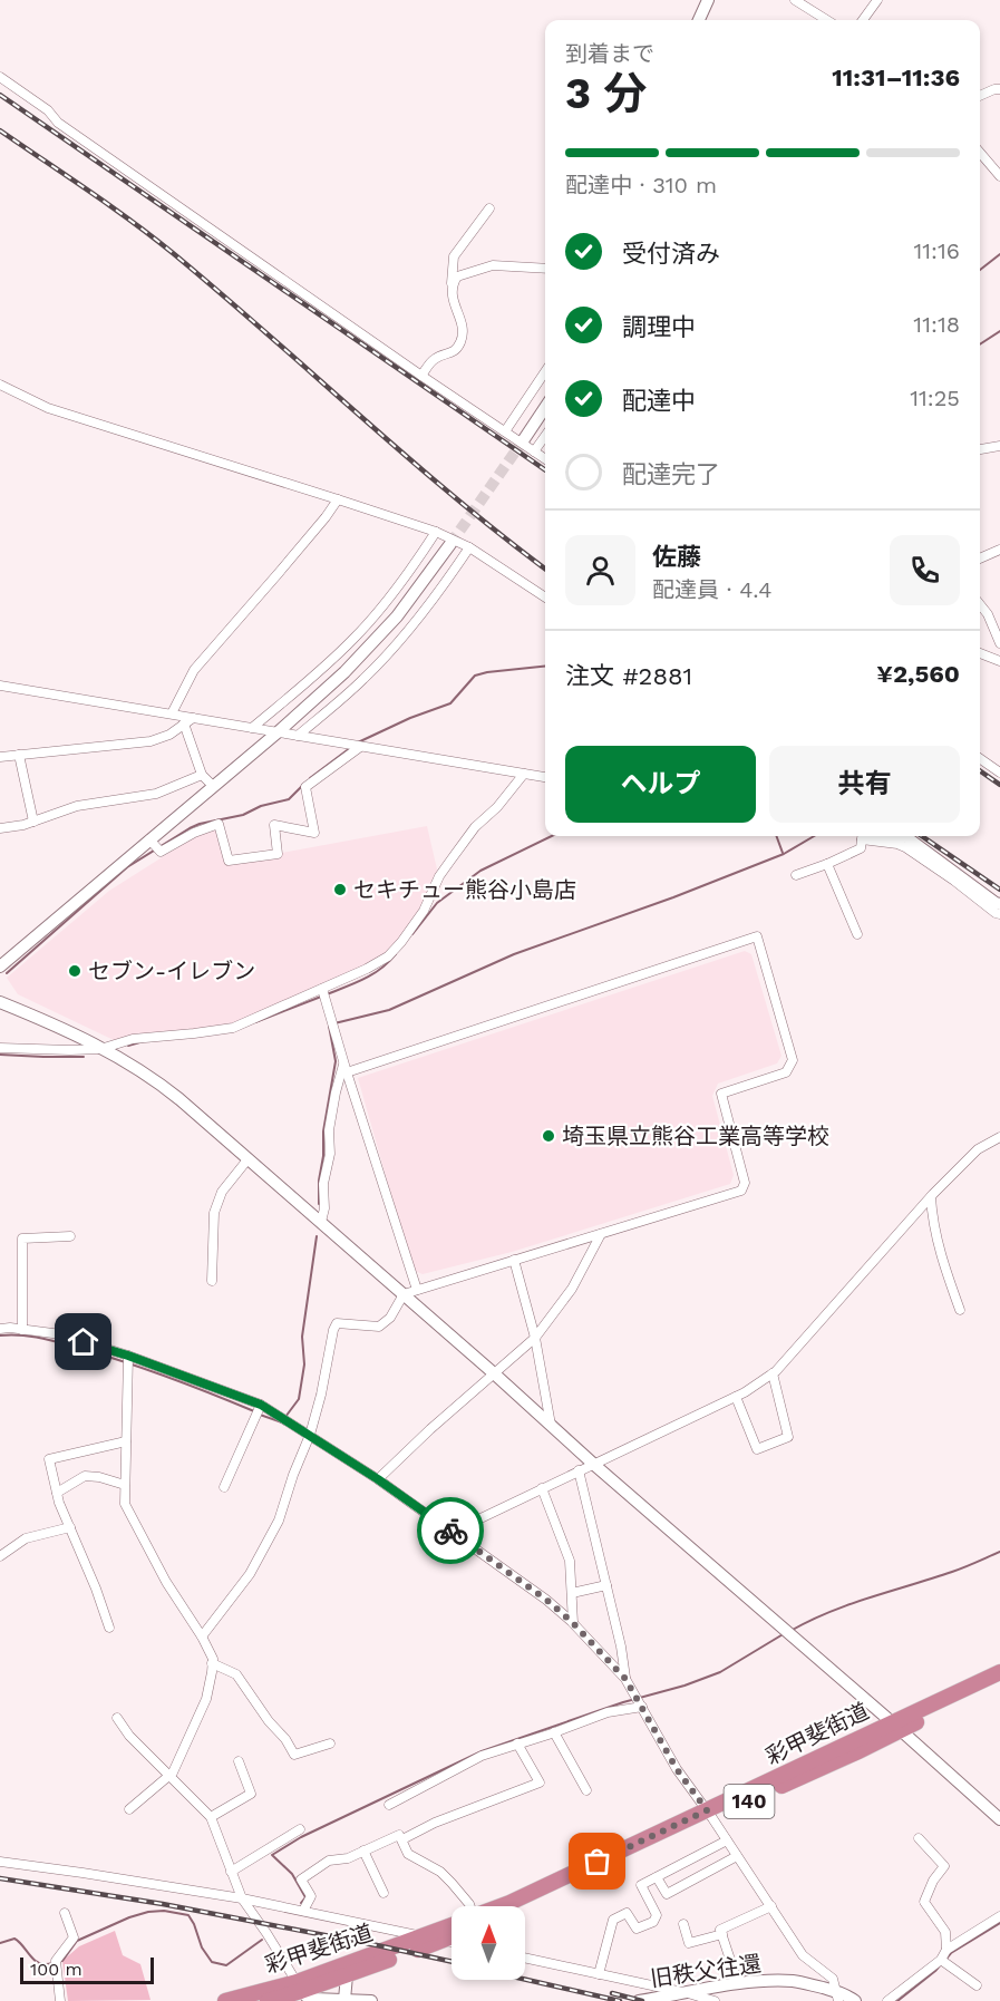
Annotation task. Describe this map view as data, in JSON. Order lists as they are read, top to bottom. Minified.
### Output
{"streets":{"highway":["彩甲斐街道","140"],"street":["旧秩父往還"]},"places":["セキチュー熊谷小島店","セブン-イレブン","埼玉県立熊谷工業高等学校"],"scale_bar":"100 m","north":"top","page":{"heading":["3 分","到着まで","11:31–11:36"],"panel":["佐藤","配達員 · 4.4","注文 #2881","¥2,560"],"bar":"配達中 · 310 m","list":[["受付済み","11:16"],["調理中","11:18"],["配達中","11:25"],"配達完了"],"buttons":["ヘルプ","共有"],"scale":"100 m"}}
